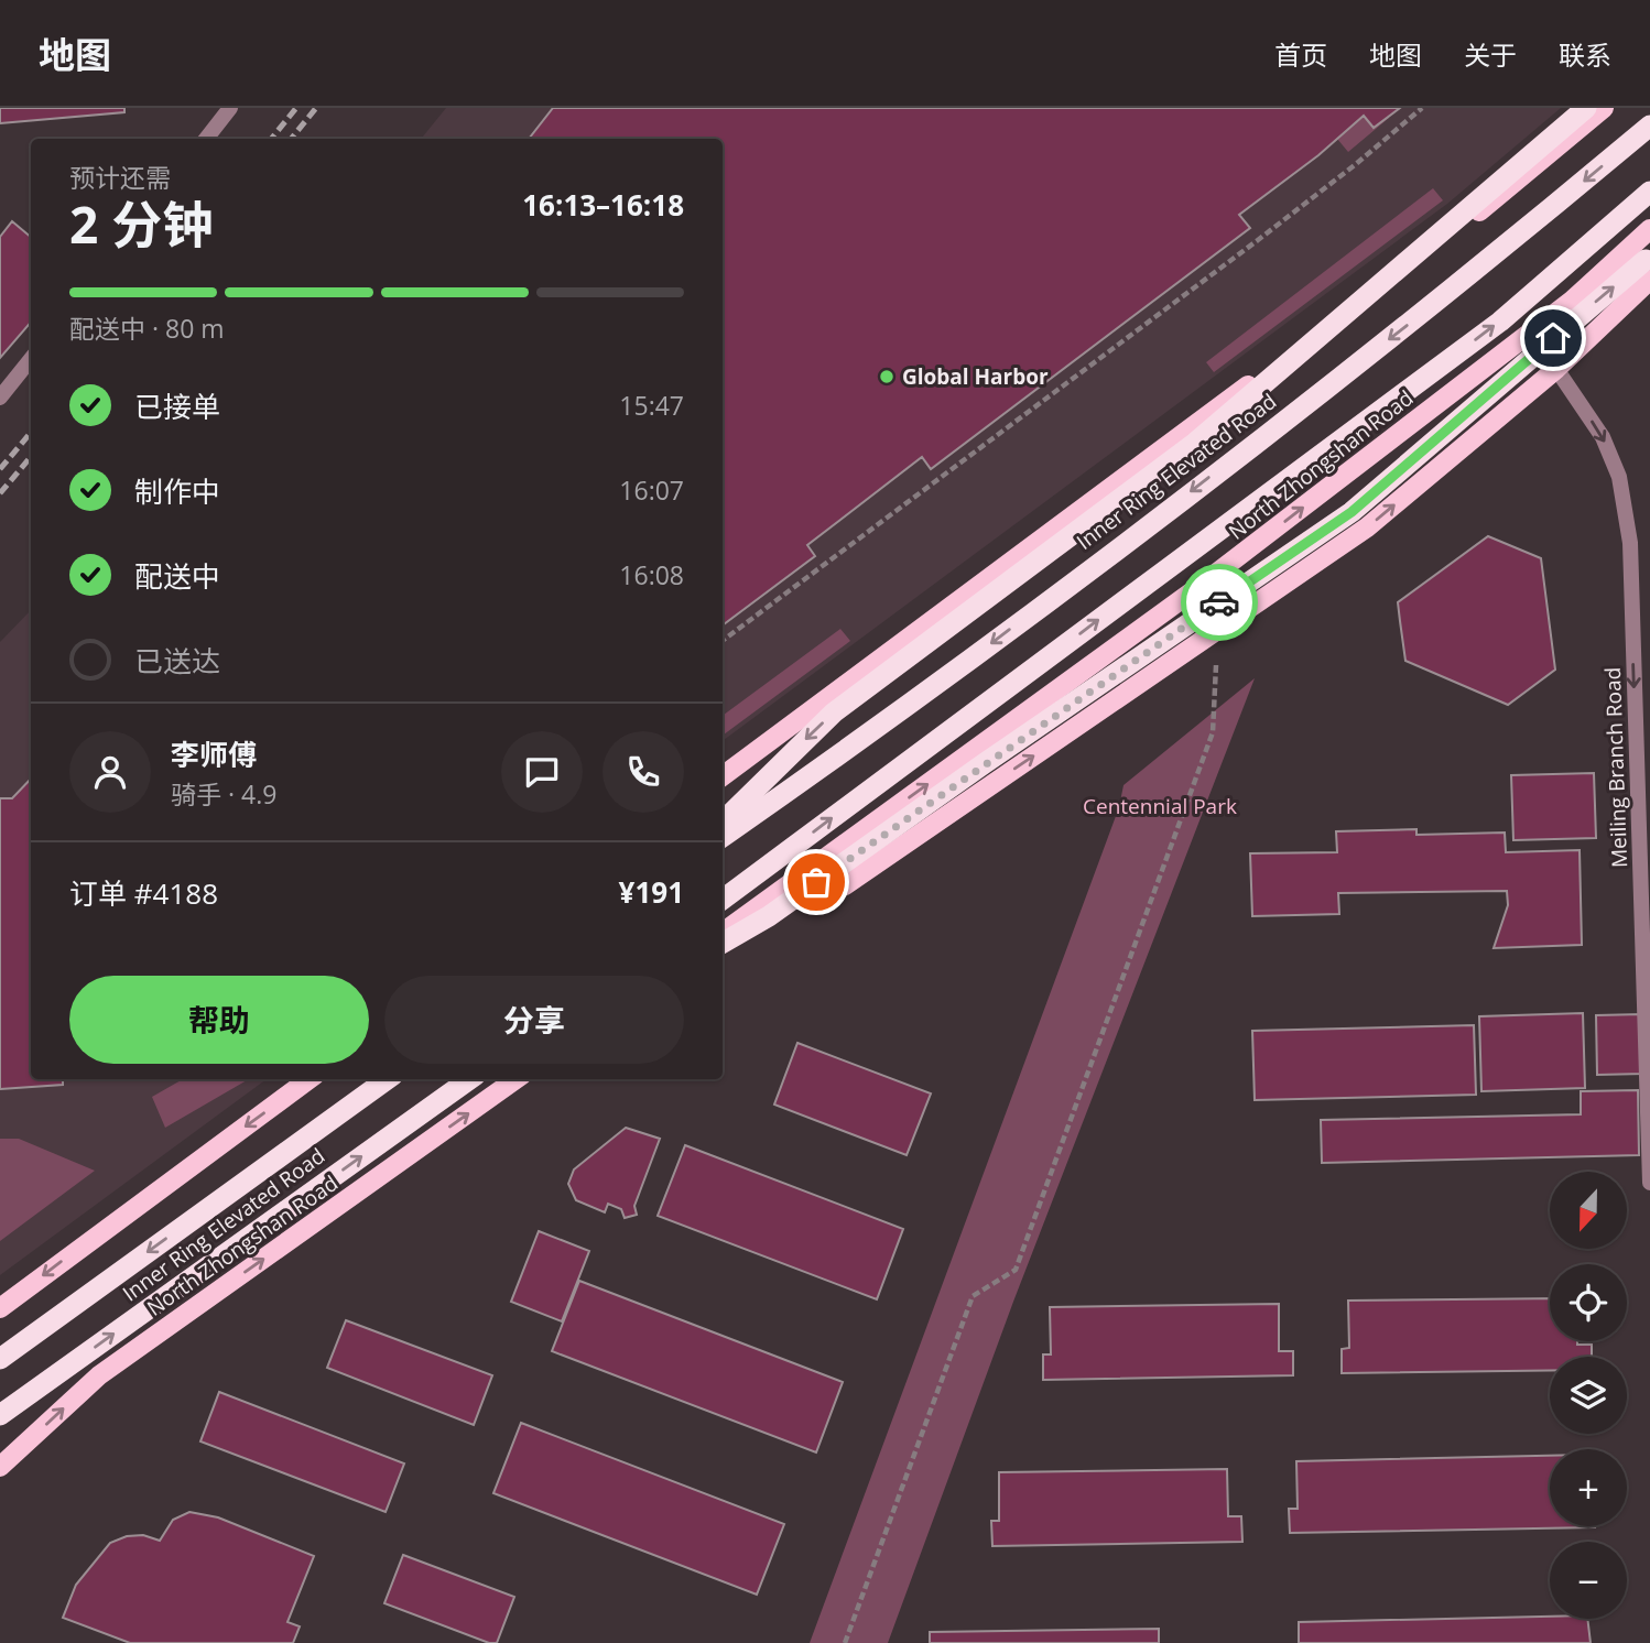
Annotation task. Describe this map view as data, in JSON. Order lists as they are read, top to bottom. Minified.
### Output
{"streets":{"highway":["Inner Ring Elevated Road"],"main road":["North Zhongshan Road"],"street":["Meiling Branch Road"]},"crossings":[["North Zhongshan Road","Meiling Branch Road"]],"one_way":["Meiling Branch Road"],"parks":["Centennial Park"],"places":["Global Harbor"],"north":"bottom","page":{"header":"地图","nav":["首页","地图","关于","联系"],"heading":["2 分钟","预计还需","16:13–16:18"],"panel":["李师傅","骑手 · 4.9","订单 #4188","¥191"],"bar":"配送中 · 80 m","list":[["已接单","15:47"],["制作中","16:07"],["配送中","16:08"],"已送达"],"buttons":["帮助","分享"],"map_buttons":["+","−"]}}
